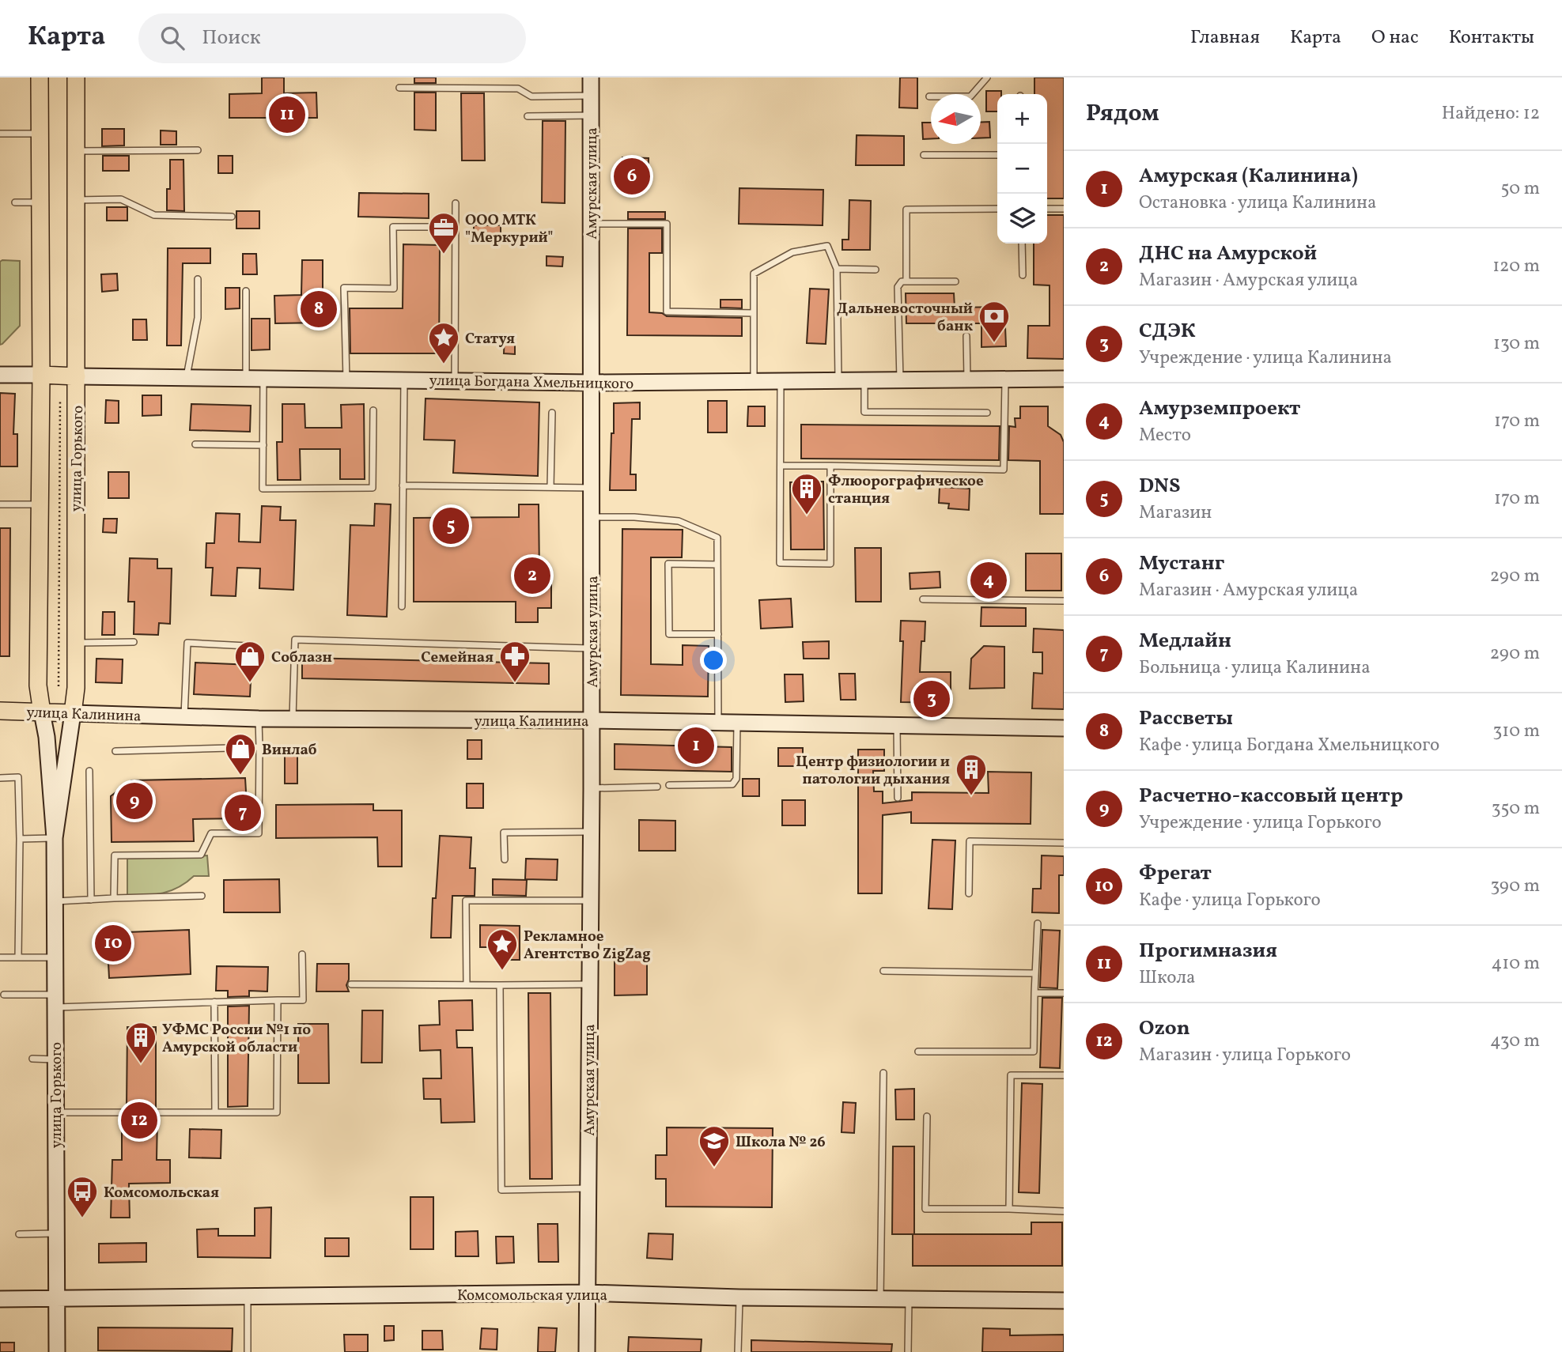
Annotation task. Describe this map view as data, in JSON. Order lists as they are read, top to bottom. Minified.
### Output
{"streets":{"main road":["улица Богдана Хмельницкого","улица Горького","улица Калинина"],"street":["Амурская улица","Комсомольская улица"]},"crossings":[["Амурская улица","улица Богдана Хмельницкого"],["Амурская улица","улица Калинина"],["Амурская улица","Комсомольская улица"],["улица Богдана Хмельницкого","улица Горького"],["улица Горького","улица Калинина"],["улица Горького","Комсомольская улица"]],"places":{"office":["ООО МТК \"Меркурий\""],"bank":["Дальневосточный банк"],"place":["Статуя","Рекламное Агентство ZigZag"],"building":["Флюорографическое станция","Центр физиологии и патологии дыхания","УФМС России №1 по Амурской области"],"shop":["Соблазн","Винлаб"],"pharmacy":["Семейная"],"school or university":["Школа № 26"],"bus stop":["Комсомольская"]},"north":"left","page":{"header":"Карта","search":"Поиск","nav":["Главная","Карта","О нас","Контакты"],"heading":["Рядом","Найдено: 12"],"pins":["11","6","8","5","2","4","3","1","9","7","10","12"],"map_buttons":["+","−"],"list":[{"mark":"1","name":"Амурская (Калинина)","note":"Остановка · улица Калинина","value":"50 m"},{"mark":"2","name":"ДНС на Амурской","note":"Магазин · Амурская улица","value":"120 m"},{"mark":"3","name":"СДЭК","note":"Учреждение · улица Калинина","value":"130 m"},{"mark":"4","name":"Амурземпроект","note":"Место","value":"170 m"},{"mark":"5","name":"DNS","note":"Магазин","value":"170 m"},{"mark":"6","name":"Мустанг","note":"Магазин · Амурская улица","value":"290 m"},{"mark":"7","name":"Медлайн","note":"Больница · улица Калинина","value":"290 m"},{"mark":"8","name":"Рассветы","note":"Кафе · улица Богдана Хмельницкого","value":"310 m"},{"mark":"9","name":"Расчетно-кассовый центр","note":"Учреждение · улица Горького","value":"350 m"},{"mark":"10","name":"Фрегат","note":"Кафе · улица Горького","value":"390 m"},{"mark":"11","name":"Прогимназия","note":"Школа","value":"410 m"},{"mark":"12","name":"Ozon","note":"Магазин · улица Горького","value":"430 m"}]}}
